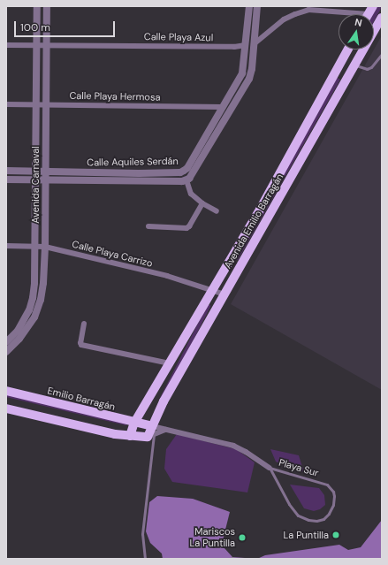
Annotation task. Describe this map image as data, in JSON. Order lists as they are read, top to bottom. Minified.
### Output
{"streets":{"main road":["Avenida Emilio Barragán","Emilio Barragán"],"street":["Calle Playa Azul","Calle Playa Hermosa","Calle Aquiles Serdán","Avenida Carnaval","Calle Playa Carrizo"],"lane":["Playa Sur"]},"crossings":[["Calle Playa Azul","Calle Aquiles Serdán"],["Calle Playa Azul","Avenida Carnaval"],["Calle Playa Hermosa","Calle Aquiles Serdán"],["Calle Playa Hermosa","Avenida Carnaval"],["Calle Aquiles Serdán","Avenida Carnaval"],["Avenida Carnaval","Calle Playa Carrizo"],["Avenida Emilio Barragán","Calle Playa Carrizo"],["Avenida Emilio Barragán","Emilio Barragán"]],"places":["La Puntilla","Mariscos La Puntilla"],"scale_bar":"100 m","north":"top"}
